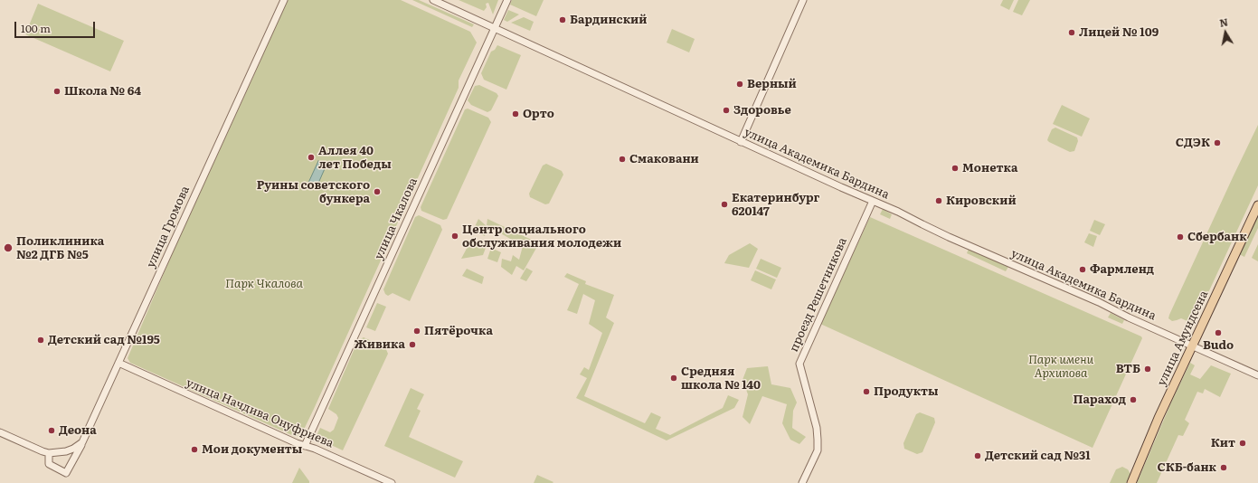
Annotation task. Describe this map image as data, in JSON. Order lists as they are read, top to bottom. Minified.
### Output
{"streets":{"main road":["улица Амундсена"],"street":["улица Академика Бардина","улица Чкалова","улица Громова","проезд Решетникова","улица Начдива Онуфриева"]},"crossings":[["улица Академика Бардина","улица Чкалова"],["улица Академика Бардина","проезд Решетникова"],["улица Академика Бардина","улица Амундсена"],["улица Чкалова","улица Начдива Онуфриева"],["улица Громова","улица Начдива Онуфриева"]],"parks":["Парк Чкалова","Парк имени Архипова"],"places":["Бардинский","Лицей № 109","Верный","Школа № 64","Здоровье","Орто","СДЭК","Аллея 40 лет Победы","Смаковани","Монетка","Руины советского бункера","Кировский","Екатеринбург 620147","Центр социального обслуживания молодежи","Сбербанк","Поликлиника №2 ДГБ №5","Фармленд","Пятёрочка","Budo","Детский сад №195","Живика","ВТБ","Средняя школа № 140","Продукты","Параход","Деона","Кит","Мои документы","Детский сад №31","СКБ-банк"],"scale_bar":"100 m","north":"top"}
